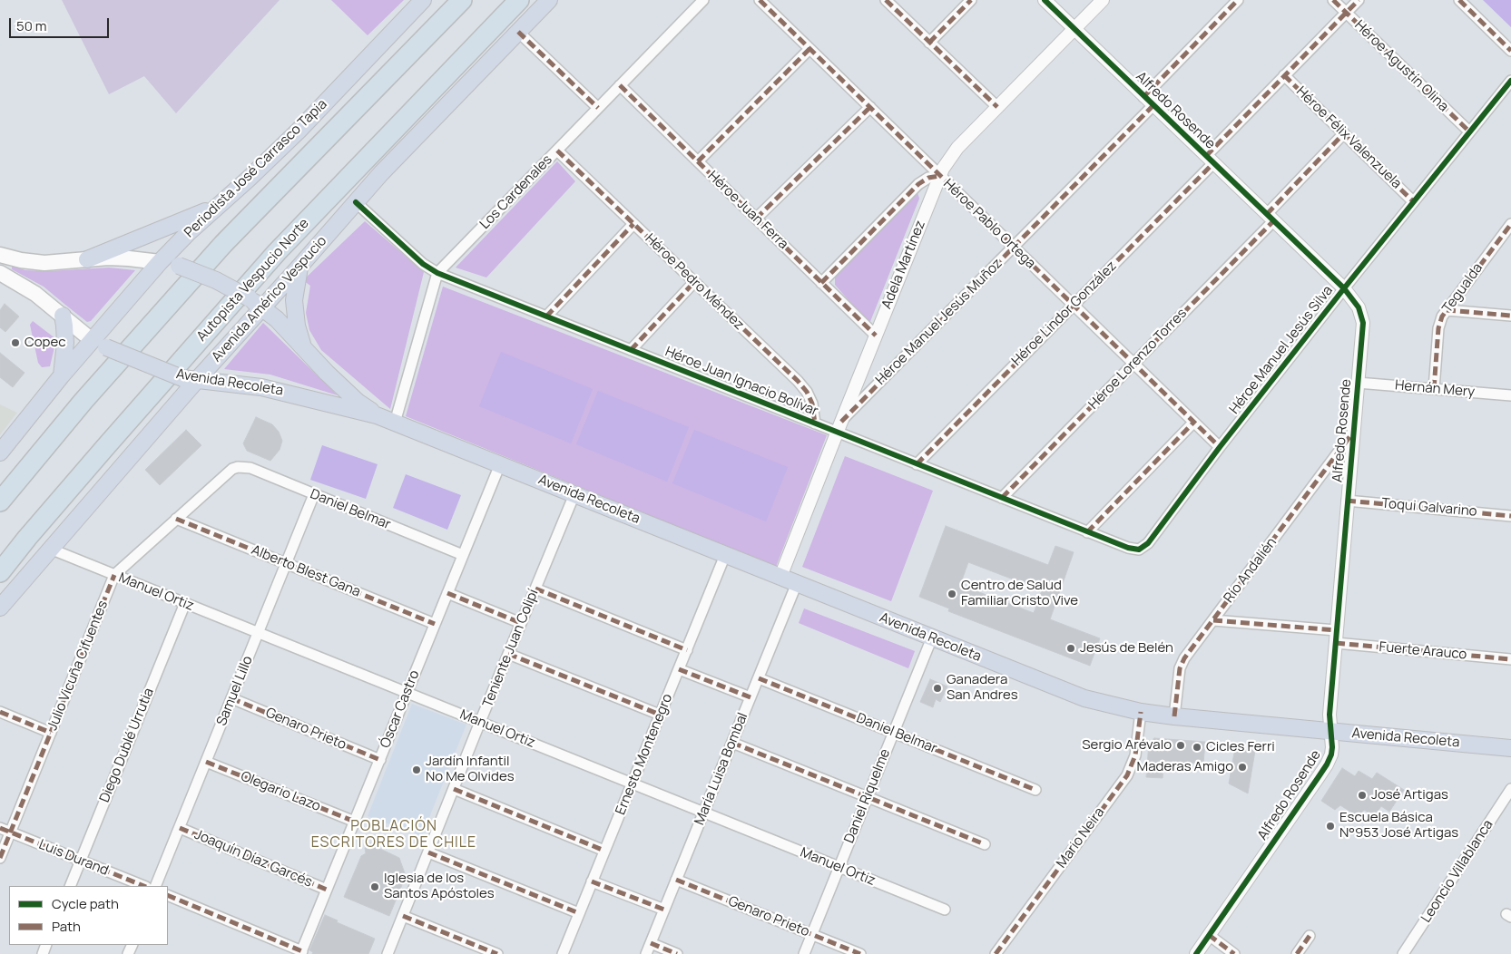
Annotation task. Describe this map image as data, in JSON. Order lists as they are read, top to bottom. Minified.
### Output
{"streets":{"highway":["Autopista Vespucio Norte"],"main road":["Periodista José Carrasco Tapia","Avenida Américo Vespucio","Avenida Recoleta"],"street":["Héroe Agustín Olina","Alfredo Rosende","Héroe Félix Valenzuela","Los Cardenales","Héroe Juan Ferra","Héroe Pablo Ortega","Adela Martínez","Héroe Pedro Méndez","Tegualda","Héroe Lindor González","Héroe Manuel Jesús Muñoz","Héroe Manuel Jesús Silva","Héroe Lorenzo Torres","Héroe Juan Ignacio Bolívar","Hernán Mery","Toqui Galvarino","Daniel Belmar","Río Andalién","Alberto Blest Gana","Manuel Ortiz","Teniente Juan Colipí","Fuerte Arauco","Julio Vicuña Cifuentes","Samuel Lillo","Óscar Castro","Genaro Prieto","Diego Dublé Urrutia","Ernesto Montenegro","María Luisa Bombal","Olegario Lazo","Daniel Riquelme","Mario Neira","Luis Durand","Joaquín Díaz Garcés","Leoncio Villablanca"]},"crossings":[["Héroe Agustín Olina","Héroe Lindor González"],["Héroe Agustín Olina","Héroe Manuel Jesús Silva"],["Alfredo Rosende","Adela Martínez"],["Alfredo Rosende","Héroe Lindor González"],["Alfredo Rosende","Héroe Manuel Jesús Muñoz"],["Alfredo Rosende","Héroe Manuel Jesús Silva"],["Alfredo Rosende","Héroe Lorenzo Torres"],["Alfredo Rosende","Avenida Recoleta"],["Alfredo Rosende","Hernán Mery"],["Alfredo Rosende","Toqui Galvarino"],["Alfredo Rosende","Río Andalién"],["Alfredo Rosende","Fuerte Arauco"],["Héroe Félix Valenzuela","Héroe Lindor González"],["Héroe Félix Valenzuela","Héroe Manuel Jesús Silva"],["Héroe Félix Valenzuela","Héroe Lorenzo Torres"],["Periodista José Carrasco Tapia","Avenida Recoleta"],["Los Cardenales","Héroe Juan Ferra"],["Los Cardenales","Héroe Pedro Méndez"],["Los Cardenales","Héroe Juan Ignacio Bolívar"],["Los Cardenales","Avenida Recoleta"],["Héroe Juan Ferra","Adela Martínez"],["Héroe Pablo Ortega","Adela Martínez"],["Héroe Pablo Ortega","Héroe Lindor González"],["Héroe Pablo Ortega","Héroe Manuel Jesús Muñoz"],["Héroe Pablo Ortega","Héroe Manuel Jesús Silva"],["Héroe Pablo Ortega","Héroe Lorenzo Torres"],["Adela Martínez","Héroe Manuel Jesús Muñoz"],["Adela Martínez","Héroe Juan Ignacio Bolívar"],["Adela Martínez","Avenida Recoleta"],["Héroe Pedro Méndez","Héroe Juan Ignacio Bolívar"],["Tegualda","Hernán Mery"],["Avenida Américo Vespucio","Héroe Juan Ignacio Bolívar"],["Avenida Américo Vespucio","Avenida Recoleta"],["Avenida Américo Vespucio","Manuel Ortiz"],["Héroe Lindor González","Héroe Juan Ignacio Bolívar"],["Héroe Manuel Jesús Muñoz","Héroe Juan Ignacio Bolívar"],["Héroe Manuel Jesús Silva","Héroe Juan Ignacio Bolívar"],["Héroe Lorenzo Torres","Héroe Juan Ignacio Bolívar"],["Avenida Recoleta","Río Andalién"],["Avenida Recoleta","Teniente Juan Colipí"],["Avenida Recoleta","Óscar Castro"],["Avenida Recoleta","Ernesto Montenegro"],["Avenida Recoleta","María Luisa Bombal"],["Avenida Recoleta","Daniel Riquelme"],["Avenida Recoleta","Mario Neira"],["Daniel Belmar","Julio Vicuña Cifuentes"],["Daniel Belmar","Samuel Lillo"],["Daniel Belmar","Óscar Castro"],["Daniel Belmar","María Luisa Bombal"],["Daniel Belmar","Daniel Riquelme"],["Río Andalién","Fuerte Arauco"],["Alberto Blest Gana","Julio Vicuña Cifuentes"],["Alberto Blest Gana","Samuel Lillo"],["Alberto Blest Gana","Óscar Castro"],["Manuel Ortiz","Teniente Juan Colipí"],["Manuel Ortiz","Julio Vicuña Cifuentes"],["Manuel Ortiz","Samuel Lillo"],["Manuel Ortiz","Óscar Castro"],["Manuel Ortiz","Diego Dublé Urrutia"],["Manuel Ortiz","Ernesto Montenegro"],["Manuel Ortiz","María Luisa Bombal"],["Manuel Ortiz","Daniel Riquelme"],["Julio Vicuña Cifuentes","Luis Durand"],["Samuel Lillo","Genaro Prieto"],["Samuel Lillo","Olegario Lazo"],["Samuel Lillo","Joaquín Díaz Garcés"],["Óscar Castro","Genaro Prieto"],["Óscar Castro","Olegario Lazo"],["Óscar Castro","Joaquín Díaz Garcés"],["Genaro Prieto","María Luisa Bombal"],["Genaro Prieto","Daniel Riquelme"],["Diego Dublé Urrutia","Luis Durand"]],"districts":["POBLACIÓN ESCRITORES DE CHILE"],"places":["Copec","Centro de Salud Familiar Cristo Vive","Jesús de Belén","Ganadera San Andres","Sergio Arévalo","Cicles Ferri","Maderas Amigo","Jardín Infantil No Me Olvides","José Artigas","Escuela Básica N°953 José Artigas","Iglesia de los Santos Apóstoles"],"legend":["Cycle path","Path"],"scale_bar":"50 m"}
